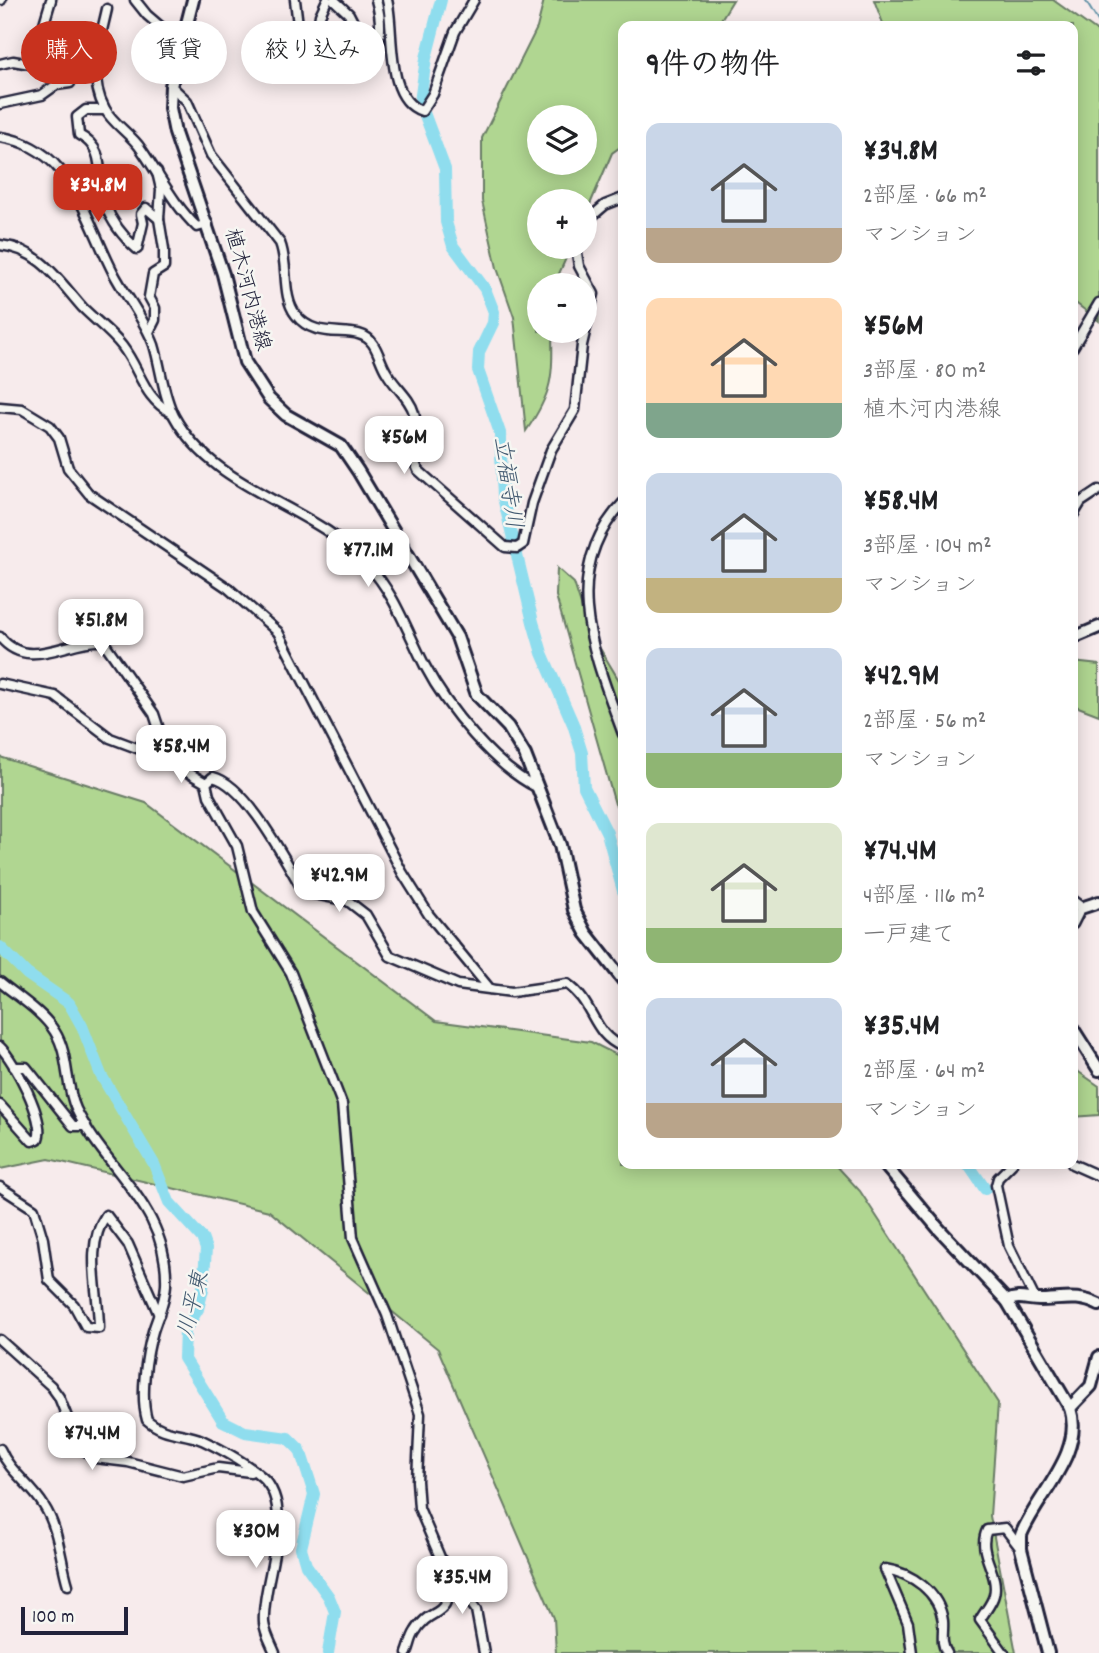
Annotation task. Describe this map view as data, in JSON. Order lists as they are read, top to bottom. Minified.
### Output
{"streets":{"main road":["植木河内港線"]},"water":["立福寺川","川平東"],"scale_bar":"100 m","page":{"chip":["購入","賃貸","絞り込み"],"heading":"9件の物件","map_buttons":["+","−"],"list":[{"name":"¥34.8M","note":"2部屋 · 66 m² · マンション"},{"name":"¥56M","note":"3部屋 · 80 m² · 植木河内港線"},{"name":"¥58.4M","note":"3部屋 · 104 m² · マンション"},{"name":"¥42.9M","note":"2部屋 · 56 m² · マンション"},{"name":"¥74.4M","note":"4部屋 · 116 m² · 一戸建て"},{"name":"¥35.4M","note":"2部屋 · 64 m² · マンション"}],"price":["¥34.8M","¥56M","¥77.1M","¥51.8M","¥58.4M","¥42.9M","¥74.4M","¥30M","¥35.4M"],"scale":"100 m"}}
